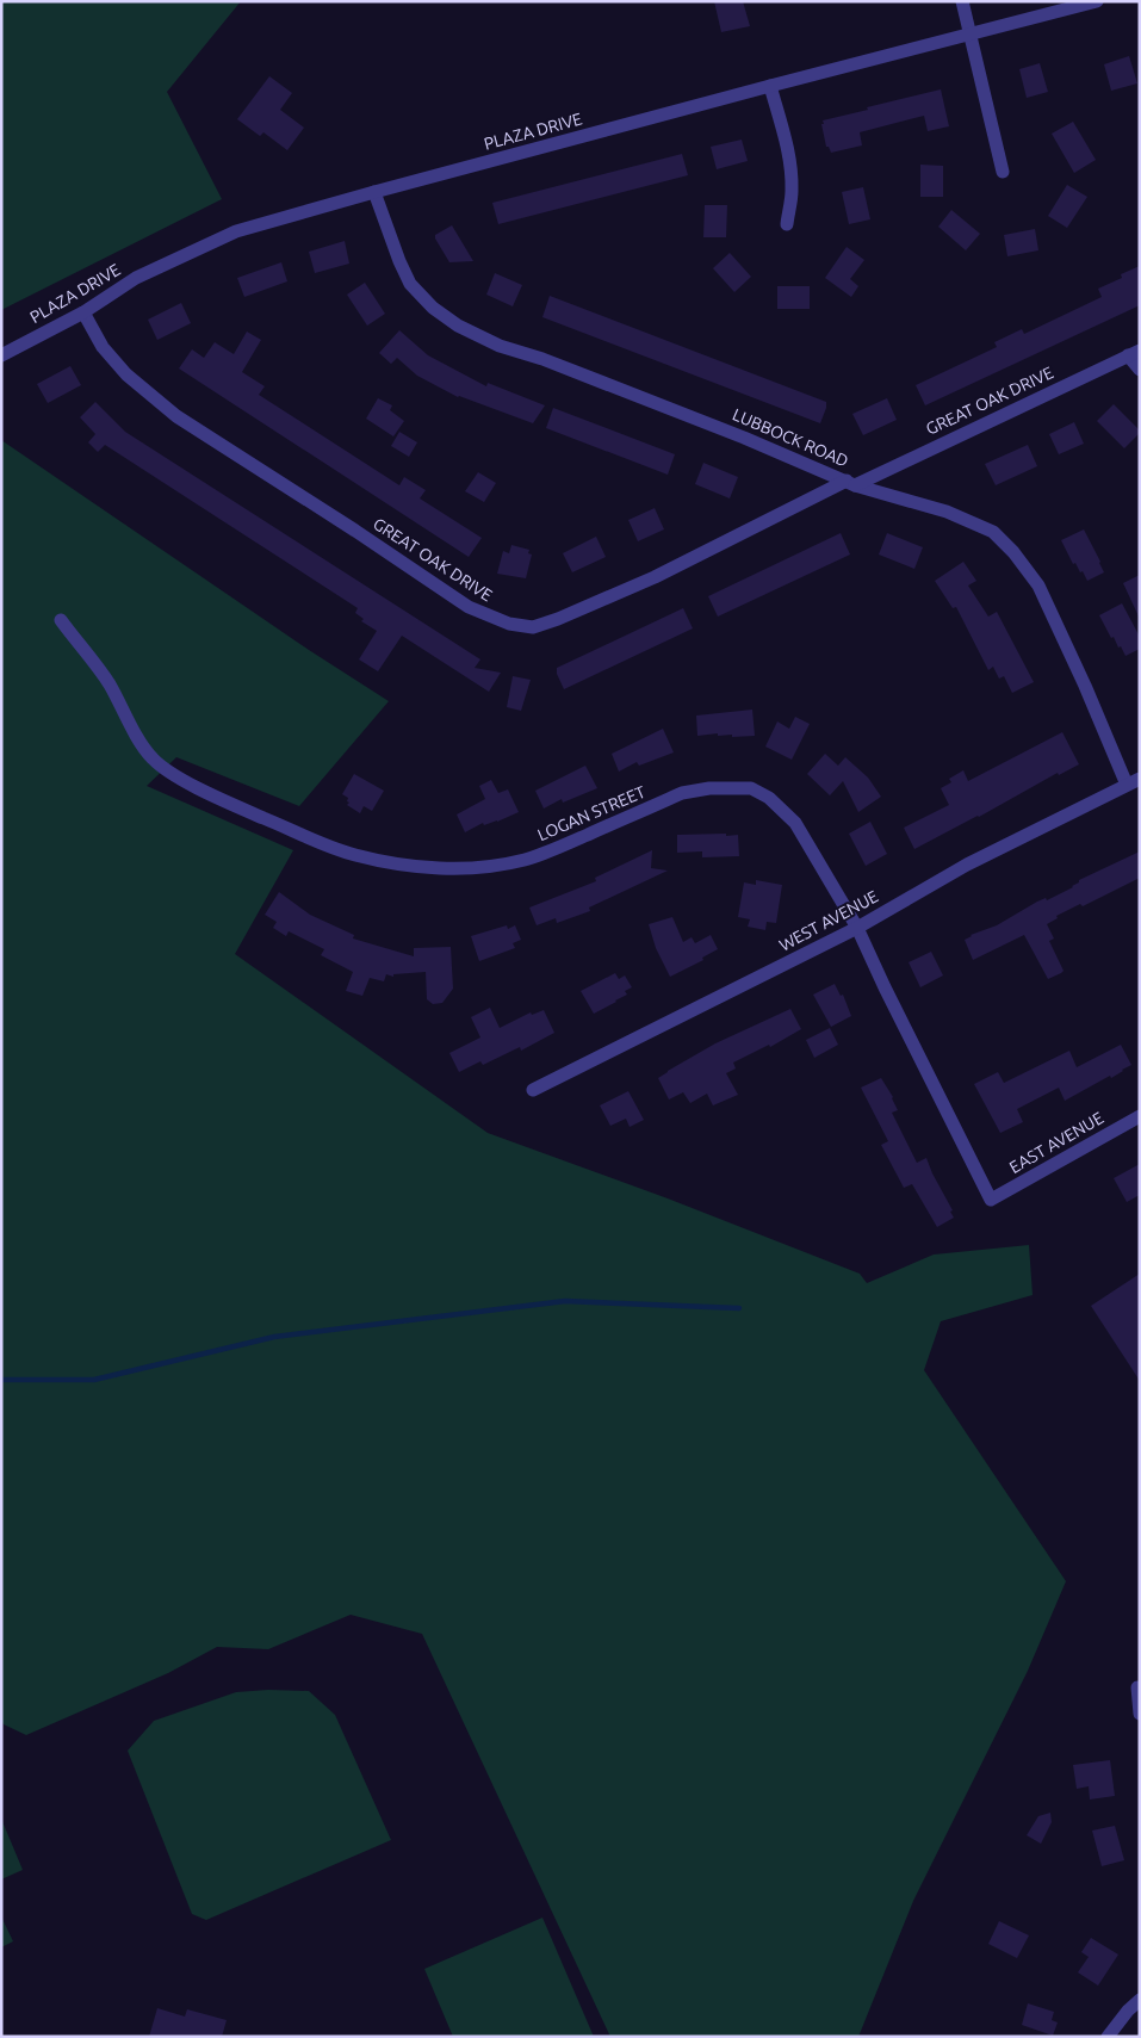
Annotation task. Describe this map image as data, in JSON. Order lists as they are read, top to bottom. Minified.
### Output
{"streets":{"street":["PLAZA DRIVE","GREAT OAK DRIVE","LUBBOCK ROAD","LOGAN STREET","WEST AVENUE","EAST AVENUE"]},"crossings":[["PLAZA DRIVE","GREAT OAK DRIVE"],["PLAZA DRIVE","LUBBOCK ROAD"],["GREAT OAK DRIVE","LUBBOCK ROAD"],["LUBBOCK ROAD","WEST AVENUE"],["LOGAN STREET","WEST AVENUE"],["LOGAN STREET","EAST AVENUE"]]}
